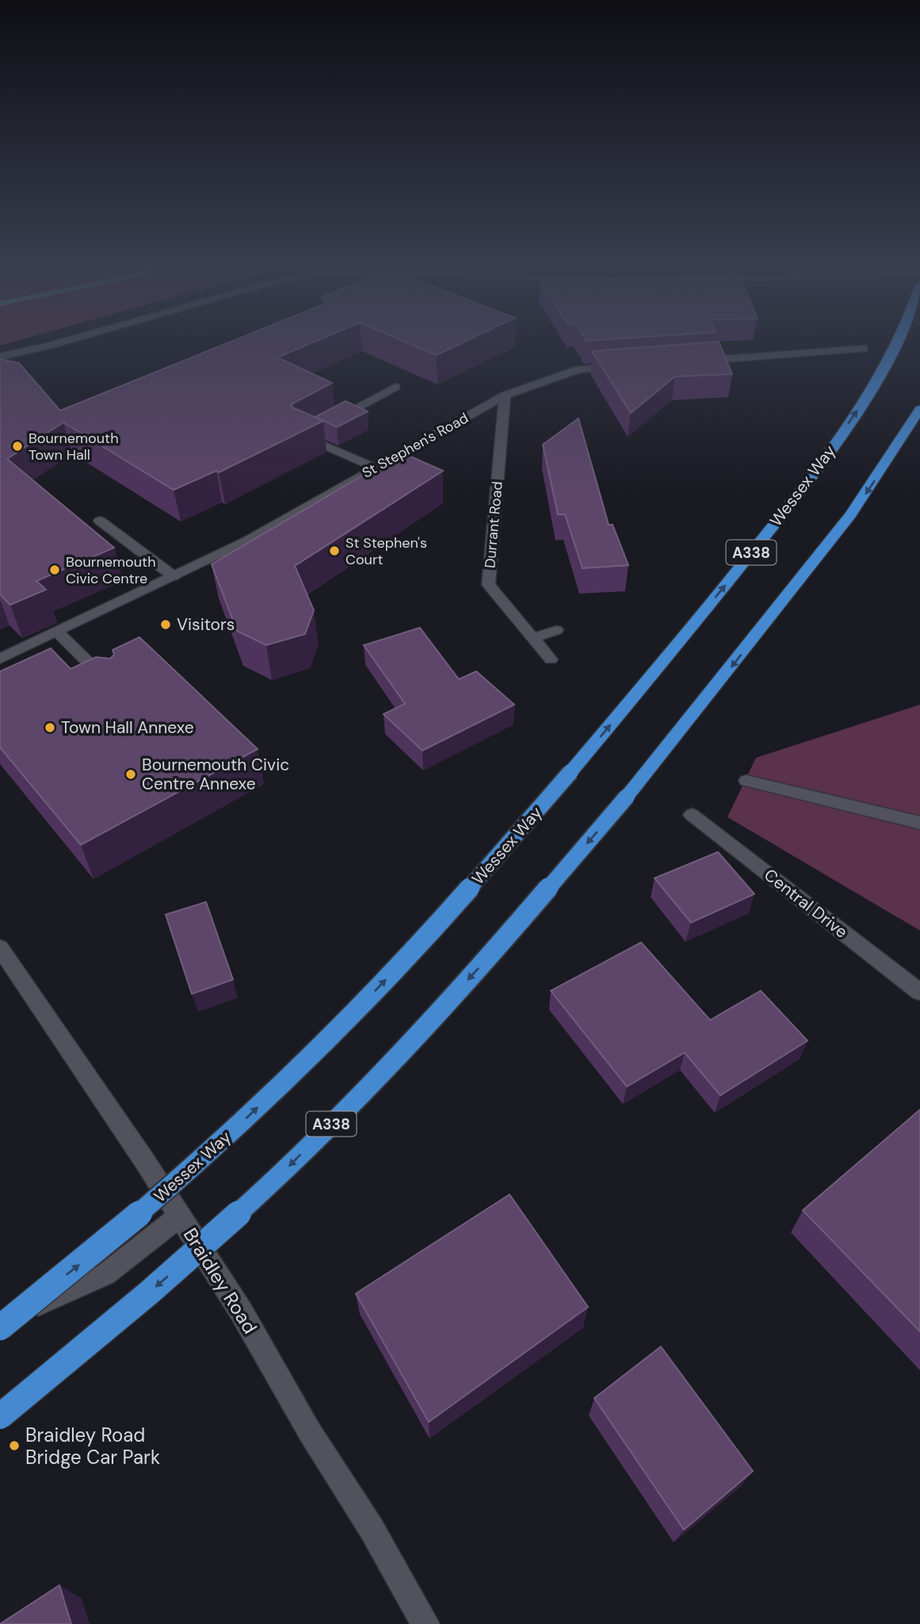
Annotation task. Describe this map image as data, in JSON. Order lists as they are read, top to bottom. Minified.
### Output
{"streets":{"highway":["Wessex Way","A338"],"street":["St Stephen's Road","Durrant Road","Central Drive","Braidley Road"]},"crossings":[["St Stephen's Road","Durrant Road"]],"places":["Bournemouth Town Hall","St Stephen's Court","Bournemouth Civic Centre","Visitors","Town Hall Annexe","Bournemouth Civic Centre Annexe","Braidley Road Bridge Car Park"]}
